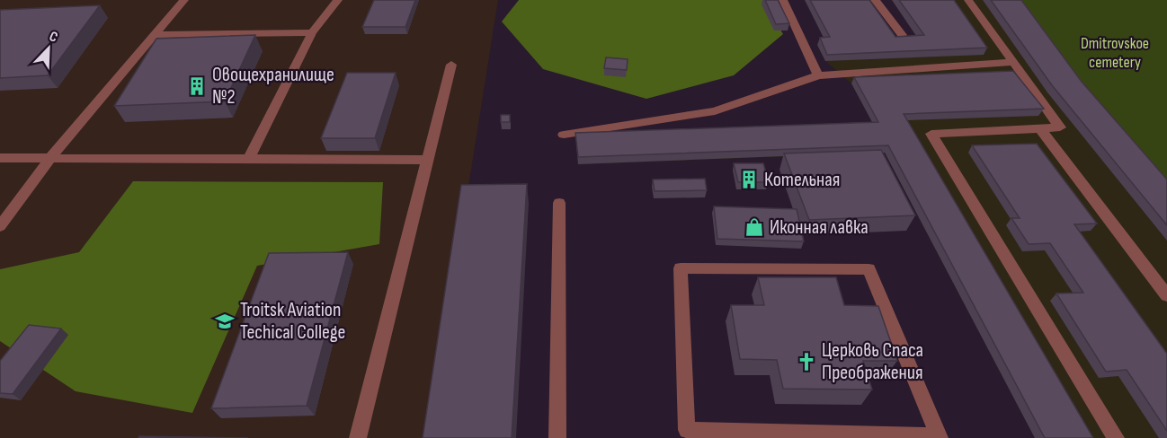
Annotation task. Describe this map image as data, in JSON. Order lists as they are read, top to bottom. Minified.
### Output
{"parks":["Dmitrovskoe cemetery"],"places":{"building":["Овощехранилище №2","Котельная"],"shop":["Иконная лавка"],"school or university":["Troitsk Aviation Techical College"],"church":["Церковь Спаса Преображения"]},"north":"top right"}
